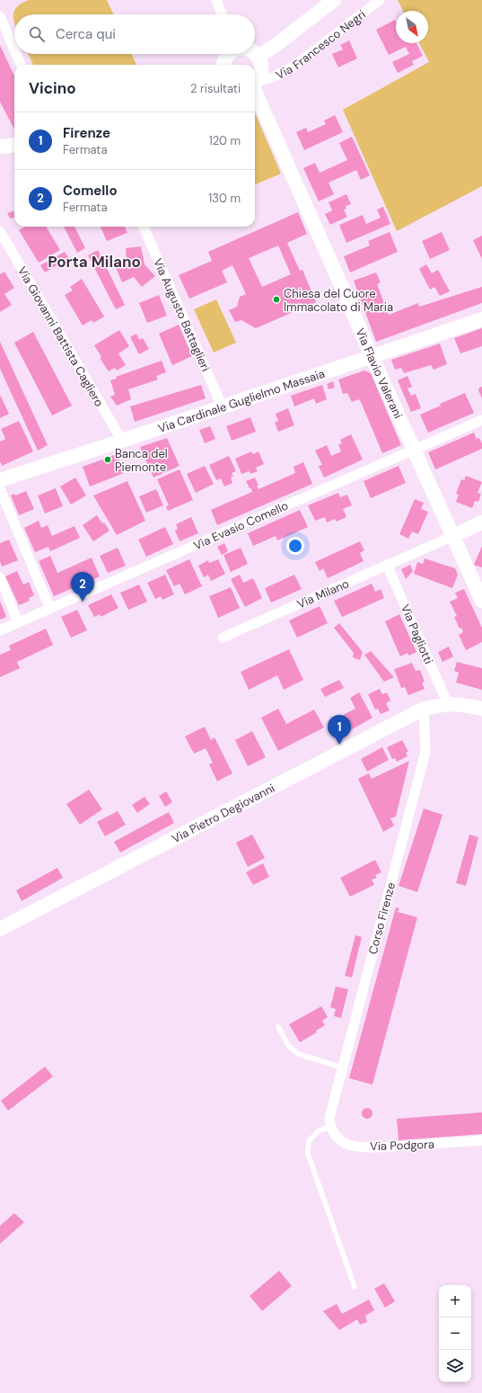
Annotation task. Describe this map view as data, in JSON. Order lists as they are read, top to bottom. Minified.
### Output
{"streets":{"street":["Via Francesco Negri","Via Augusto Battaglieri","Via Giovanni Battista Cagliero","Via Flavio Valerani","Via Cardinale Guglielmo Massaia","Via Evasio Comello","Via Milano","Via Pagliotti","Via Pietro Degiovanni","Corso Firenze","Via Podgora"]},"crossings":[["Via Augusto Battaglieri","Via Cardinale Guglielmo Massaia"],["Via Giovanni Battista Cagliero","Via Cardinale Guglielmo Massaia"],["Via Flavio Valerani","Via Cardinale Guglielmo Massaia"],["Via Flavio Valerani","Via Evasio Comello"],["Via Flavio Valerani","Via Milano"],["Via Milano","Via Pagliotti"],["Via Pagliotti","Via Pietro Degiovanni"],["Via Pietro Degiovanni","Corso Firenze"],["Corso Firenze","Via Podgora"]],"districts":["Porta Milano"],"places":["Chiesa del Cuore Immacolato di Maria","Banca del Piemonte"],"north":"bottom right","page":{"search":"Cerca qui","heading":["Vicino","2 risultati"],"list":[{"mark":"1","name":"Firenze","note":"Fermata","value":"120 m"},{"mark":"2","name":"Comello","note":"Fermata","value":"130 m"}],"pins":["2","1"],"map_buttons":["+","−"]}}
